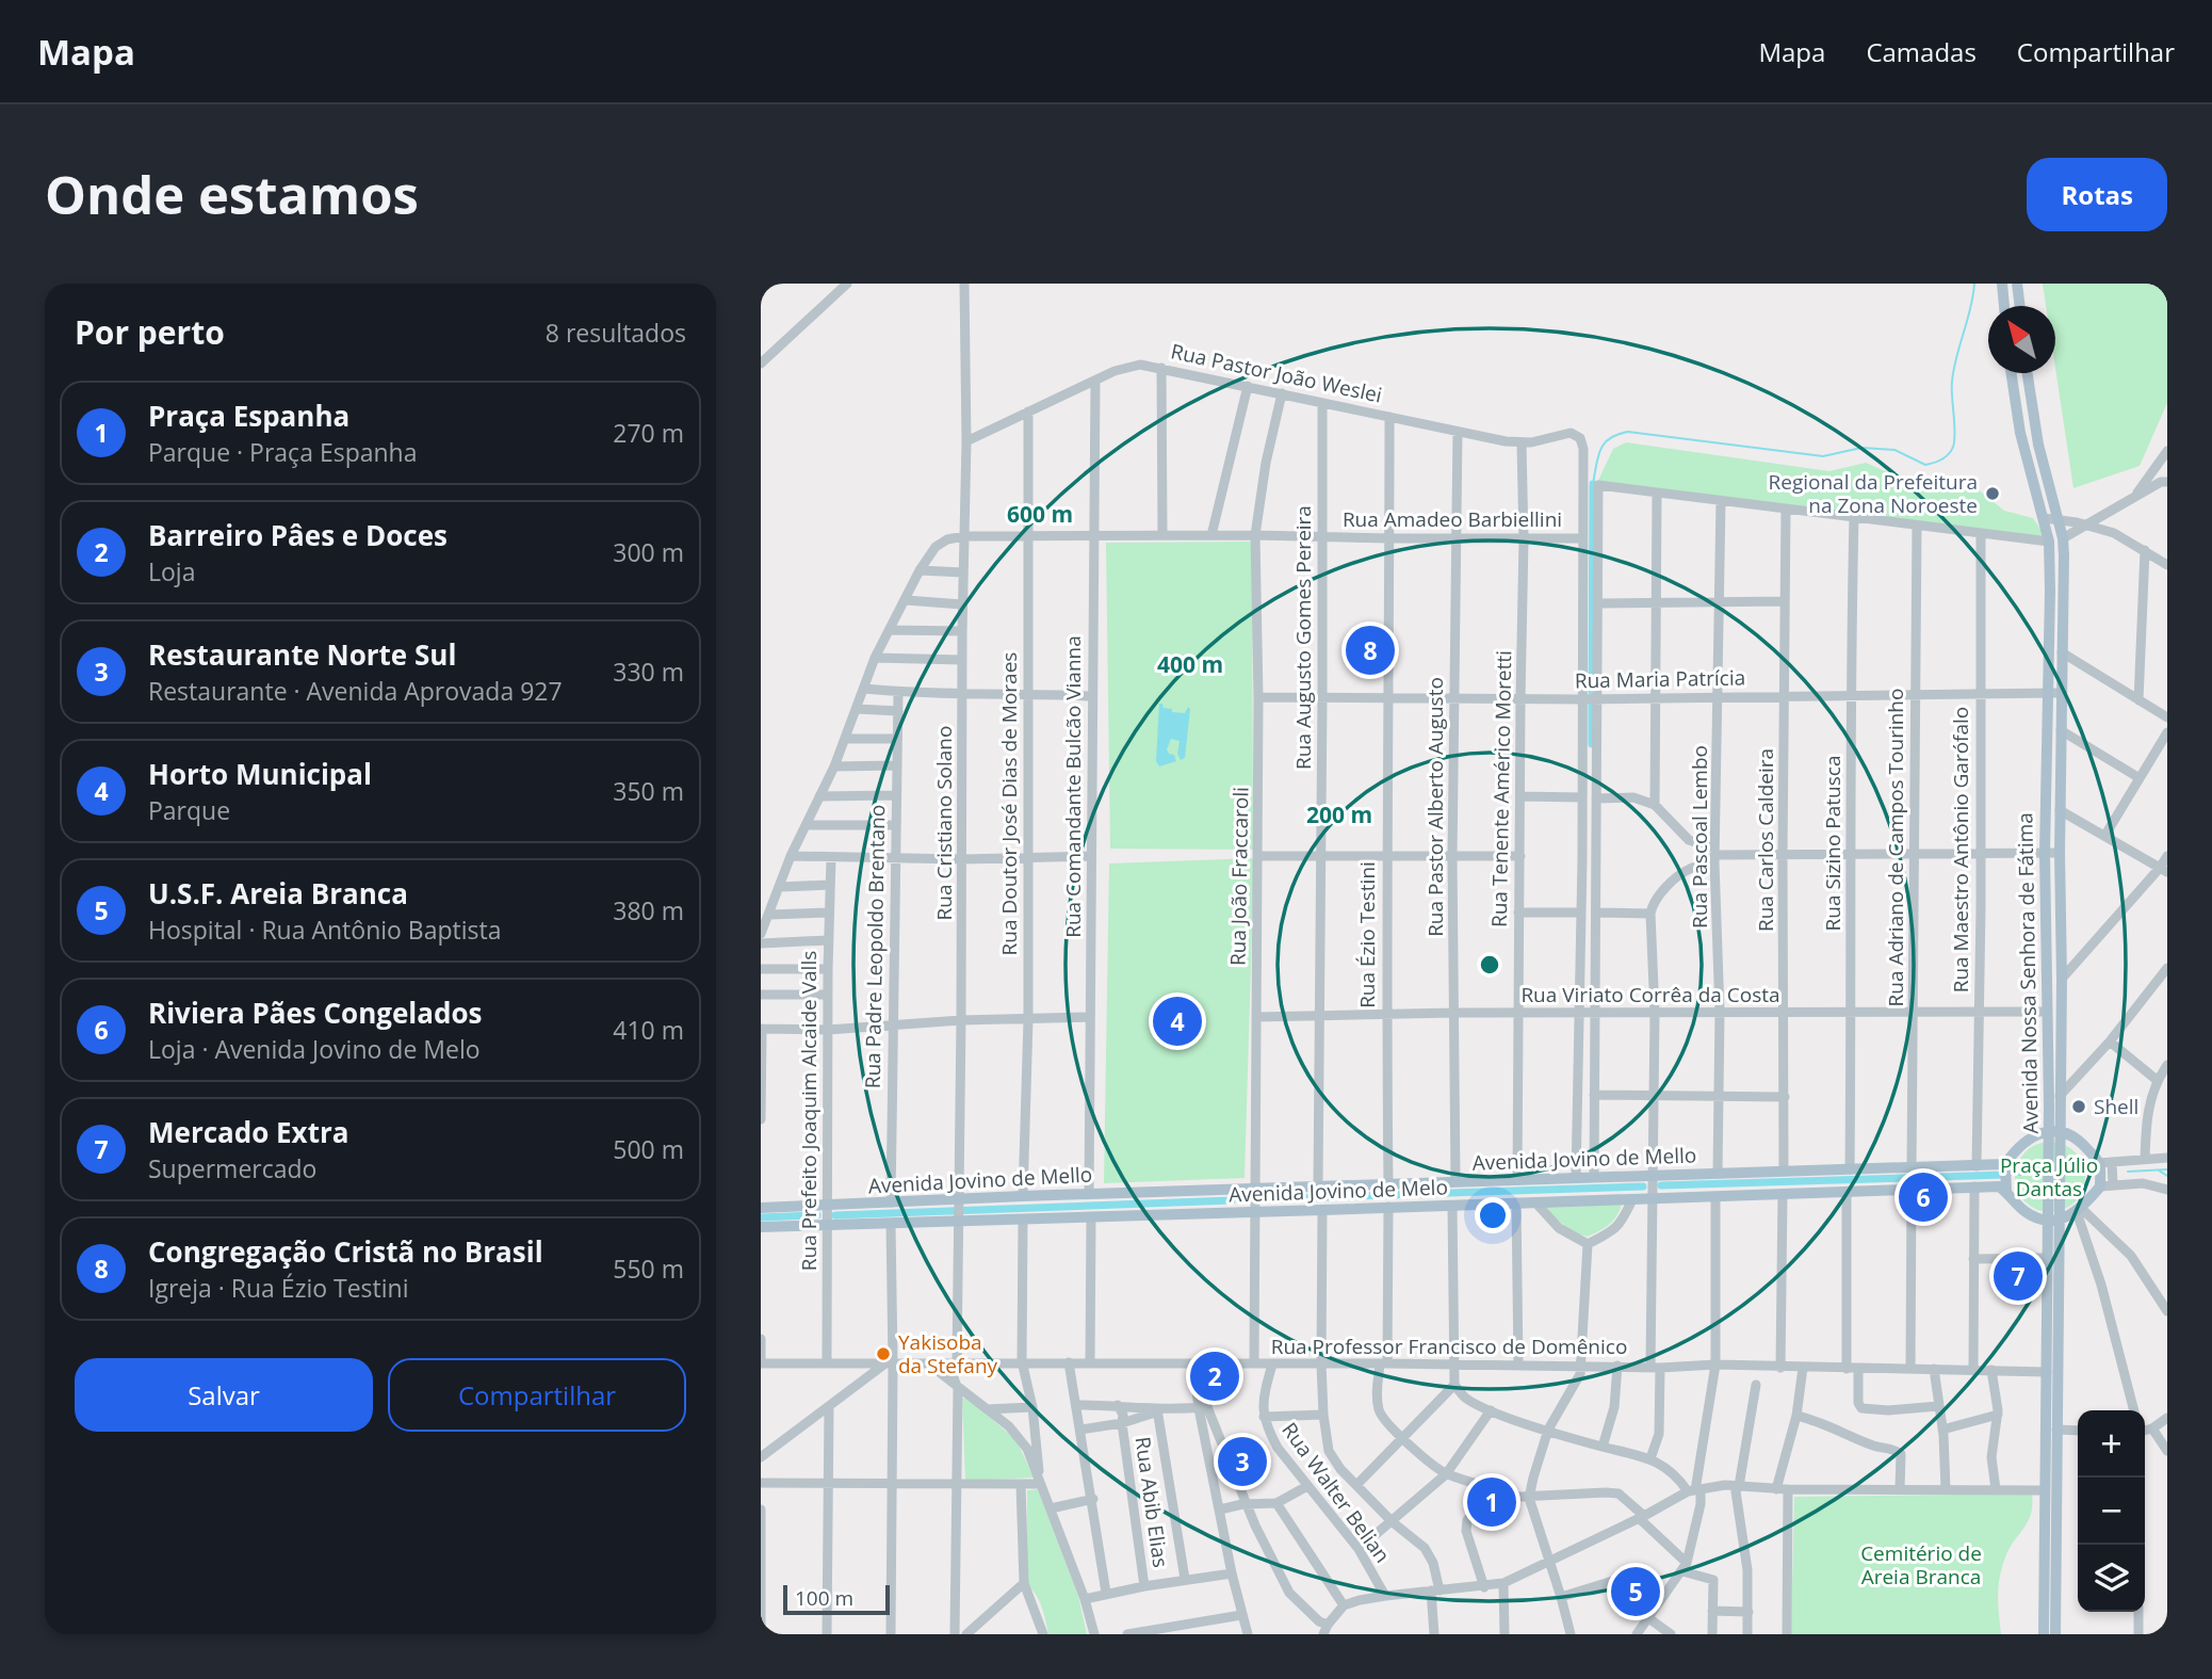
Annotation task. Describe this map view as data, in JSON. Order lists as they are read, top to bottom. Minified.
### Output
{"streets":{"main road":["Avenida Nossa Senhora de Fátima","Avenida Jovino de Mello","Avenida Jovino de Melo"],"street":["Rua Pastor João Weslei","Rua Amadeo Barbiellini","Rua Augusto Gomes Pereira","Rua Maria Patrícia","Rua Comandante Bulcão Vianna","Rua Tenente Américo Moretti","Rua Doutor José Dias de Moraes","Rua Pastor Alberto Augusto","Rua Cristiano Solano","Rua Pascoal Lembo","Rua Carlos Caldeira","Rua Sizino Patusca","Rua Adriano de Campos Tourinho","Rua Maestro Antônio Garófalo","Rua João Fraccaroli","Rua Ézio Testini","Rua Padre Leopoldo Brentano","Rua Viriato Corrêa da Costa","Rua Prefeito Joaquim Alcaide Valls","Rua Professor Francisco de Domênico","Rua Walter Belian","Rua Abib Elias"]},"crossings":[["Rua Pastor João Weslei","Rua Amadeo Barbiellini"],["Rua Pastor João Weslei","Rua Augusto Gomes Pereira"],["Rua Pastor João Weslei","Rua Comandante Bulcão Vianna"],["Rua Pastor João Weslei","Rua Tenente Américo Moretti"],["Rua Pastor João Weslei","Rua Doutor José Dias de Moraes"],["Rua Pastor João Weslei","Rua Pastor Alberto Augusto"],["Rua Pastor João Weslei","Rua Cristiano Solano"],["Rua Pastor João Weslei","Rua João Fraccaroli"],["Rua Pastor João Weslei","Rua Ézio Testini"],["Rua Amadeo Barbiellini","Rua Augusto Gomes Pereira"],["Rua Amadeo Barbiellini","Rua Comandante Bulcão Vianna"],["Rua Amadeo Barbiellini","Rua Tenente Américo Moretti"],["Rua Amadeo Barbiellini","Rua Doutor José Dias de Moraes"],["Rua Amadeo Barbiellini","Rua Pastor Alberto Augusto"],["Rua Amadeo Barbiellini","Rua Cristiano Solano"],["Rua Amadeo Barbiellini","Rua João Fraccaroli"],["Rua Amadeo Barbiellini","Rua Ézio Testini"],["Rua Augusto Gomes Pereira","Rua Maria Patrícia"],["Rua Augusto Gomes Pereira","Rua Viriato Corrêa da Costa"],["Rua Augusto Gomes Pereira","Avenida Jovino de Mello"],["Rua Maria Patrícia","Rua Tenente Américo Moretti"],["Rua Maria Patrícia","Rua Pastor Alberto Augusto"],["Rua Maria Patrícia","Rua Pascoal Lembo"],["Rua Maria Patrícia","Rua Carlos Caldeira"],["Rua Maria Patrícia","Rua Sizino Patusca"],["Rua Maria Patrícia","Rua Adriano de Campos Tourinho"],["Rua Maria Patrícia","Rua Maestro Antônio Garófalo"],["Rua Maria Patrícia","Rua João Fraccaroli"],["Rua Maria Patrícia","Rua Ézio Testini"],["Rua Maria Patrícia","Avenida Nossa Senhora de Fátima"],["Rua Comandante Bulcão Vianna","Avenida Jovino de Mello"],["Rua Tenente Américo Moretti","Rua Viriato Corrêa da Costa"],["Rua Tenente Américo Moretti","Avenida Jovino de Mello"],["Rua Doutor José Dias de Moraes","Avenida Jovino de Mello"],["Rua Pastor Alberto Augusto","Rua Viriato Corrêa da Costa"],["Rua Pastor Alberto Augusto","Avenida Jovino de Mello"],["Rua Cristiano Solano","Avenida Jovino de Mello"],["Rua Cristiano Solano","Avenida Jovino de Melo"],["Rua Cristiano Solano","Rua Professor Francisco de Domênico"],["Rua Pascoal Lembo","Rua Viriato Corrêa da Costa"],["Rua Pascoal Lembo","Avenida Jovino de Mello"],["Rua Carlos Caldeira","Rua Viriato Corrêa da Costa"],["Rua Carlos Caldeira","Avenida Jovino de Mello"],["Rua Sizino Patusca","Rua Viriato Corrêa da Costa"],["Rua Sizino Patusca","Avenida Jovino de Mello"],["Rua Adriano de Campos Tourinho","Rua Viriato Corrêa da Costa"],["Rua Adriano de Campos Tourinho","Avenida Jovino de Mello"],["Rua Maestro Antônio Garófalo","Rua Viriato Corrêa da Costa"],["Rua Maestro Antônio Garófalo","Avenida Jovino de Mello"],["Rua João Fraccaroli","Rua Viriato Corrêa da Costa"],["Rua João Fraccaroli","Avenida Jovino de Mello"],["Rua João Fraccaroli","Avenida Jovino de Melo"],["Rua João Fraccaroli","Rua Professor Francisco de Domênico"],["Rua Ézio Testini","Rua Viriato Corrêa da Costa"],["Rua Ézio Testini","Avenida Jovino de Mello"],["Rua Padre Leopoldo Brentano","Avenida Jovino de Mello"],["Avenida Nossa Senhora de Fátima","Rua Viriato Corrêa da Costa"],["Avenida Nossa Senhora de Fátima","Rua Professor Francisco de Domênico"],["Rua Prefeito Joaquim Alcaide Valls","Avenida Jovino de Mello"],["Rua Prefeito Joaquim Alcaide Valls","Avenida Jovino de Melo"],["Rua Prefeito Joaquim Alcaide Valls","Rua Professor Francisco de Domênico"],["Rua Professor Francisco de Domênico","Rua Walter Belian"]],"parks":["Praça Júlio Dantas","Cemitério de Areia Branca"],"places":["Regional da Prefeitura na Zona Noroeste","Shell","Yakisoba da Stefany"],"scale_bar":"100 m","north":"top left","page":{"header":"Mapa","nav":["Mapa","Camadas","Compartilhar"],"buttons":["Rotas",["Salvar","Compartilhar"]],"title":"Onde estamos","heading":["Por perto","8 resultados"],"list":[{"mark":"1","name":"Praça Espanha","note":"Parque · Praça Espanha","value":"270 m"},{"mark":"2","name":"Barreiro Pâes e Doces","note":"Loja","value":"300 m"},{"mark":"3","name":"Restaurante Norte Sul","note":"Restaurante · Avenida Aprovada 927","value":"330 m"},{"mark":"4","name":"Horto Municipal","note":"Parque","value":"350 m"},{"mark":"5","name":"U.S.F. Areia Branca","note":"Hospital · Rua Antônio Baptista","value":"380 m"},{"mark":"6","name":"Riviera Pães Congelados","note":"Loja · Avenida Jovino de Melo","value":"410 m"},{"mark":"7","name":"Mercado Extra","note":"Supermercado","value":"500 m"},{"mark":"8","name":"Congregação Cristã no Brasil","note":"Igreja · Rua Ézio Testini","value":"550 m"}],"pins":["8","4","6","7","2","3","1","5"],"map_buttons":["+","−"],"scale":"100 m"},"rings":["600 m","400 m","200 m"]}
